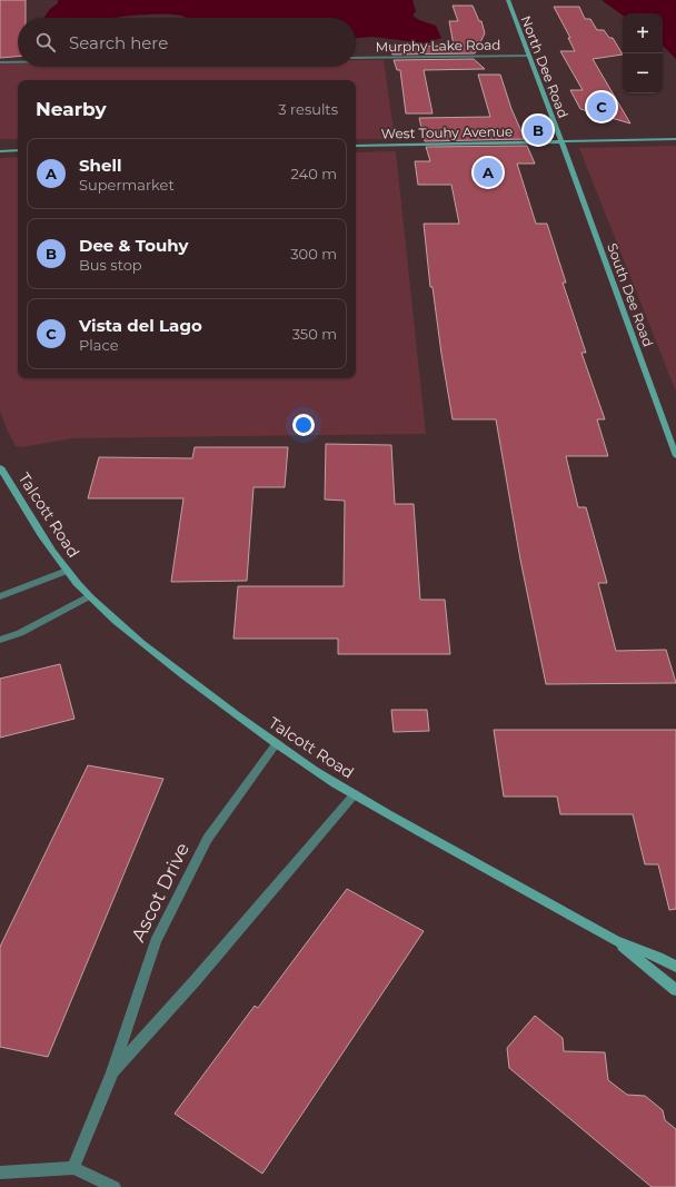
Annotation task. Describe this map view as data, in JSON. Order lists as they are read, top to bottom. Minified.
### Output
{"streets":{"main road":["North Dee Road","West Touhy Avenue","South Dee Road","Talcott Road"],"street":["Murphy Lake Road","Ascot Drive"]},"crossings":[["Murphy Lake Road","North Dee Road"],["North Dee Road","West Touhy Avenue"],["North Dee Road","South Dee Road"],["West Touhy Avenue","South Dee Road"],["Talcott Road","Ascot Drive"]],"page":{"map_buttons":["+","−"],"search":"Search here","heading":["Nearby","3 results"],"pins":["C","B","A"],"list":[{"mark":"A","name":"Shell","note":"Supermarket","value":"240 m"},{"mark":"B","name":"Dee & Touhy","note":"Bus stop","value":"300 m"},{"mark":"C","name":"Vista del Lago","note":"Place","value":"350 m"}]}}
